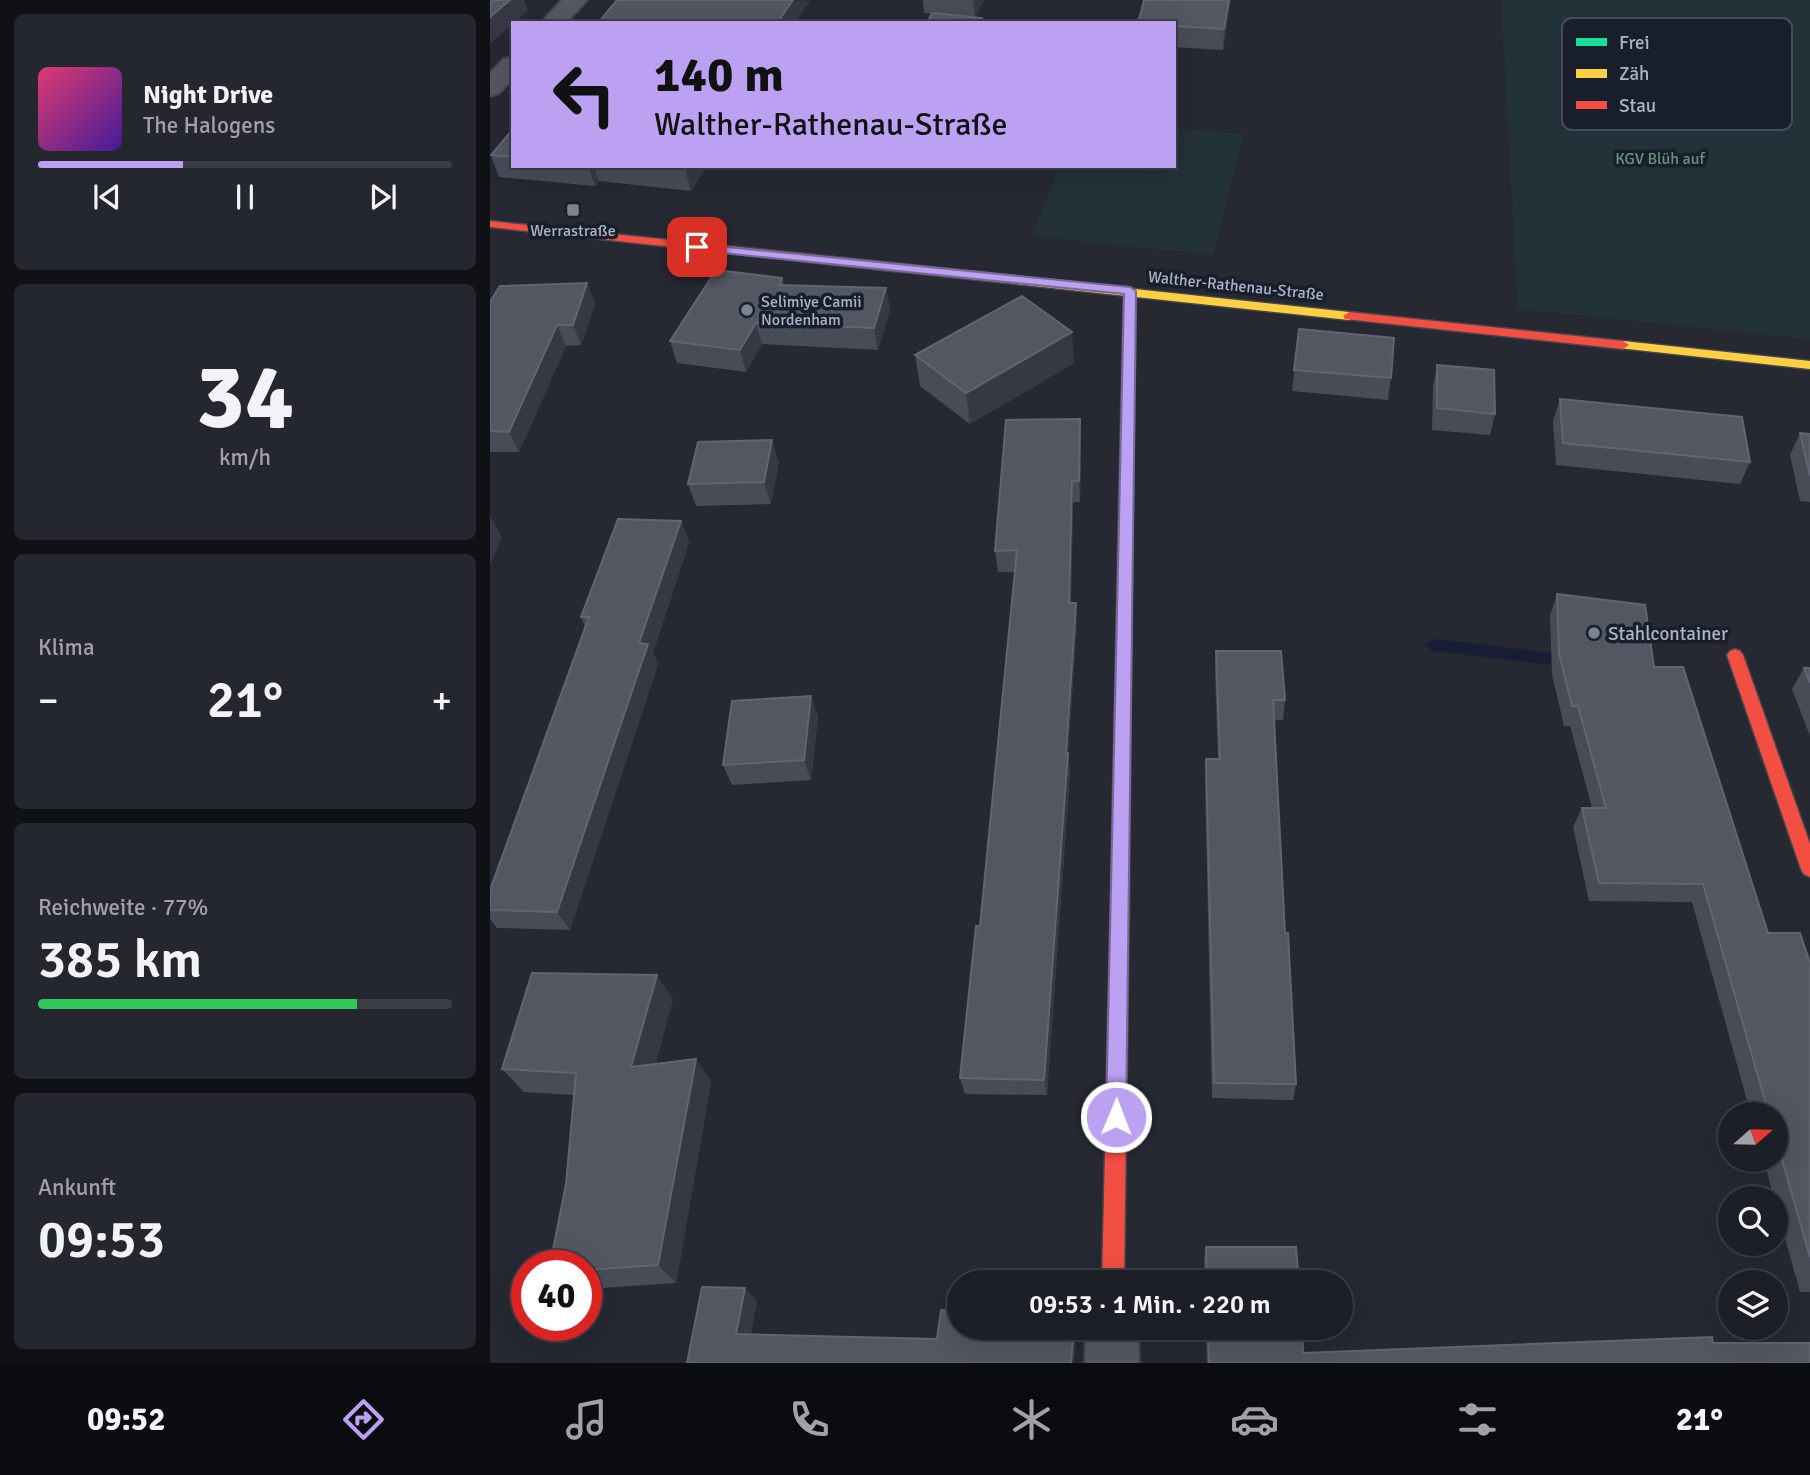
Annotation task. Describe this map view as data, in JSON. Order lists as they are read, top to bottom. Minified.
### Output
{"streets":{"street":["Walther-Rathenau-Straße"]},"parks":["KGV Blüh auf"],"places":{"transit":["Werrastraße"],"other":["Selimiye Camii Nordenham","Stahlcontainer"]},"legend":["Frei","Zäh","Stau"],"north":"right","page":{"turn":["140 m","Walther-Rathenau-Straße"],"song":["Night Drive","The Halogens"],"tile":[["34","km/h"],"Klima",["Reichweite · 77%","385 km"],["Ankunft","09:53"]],"heat":["−","21°","+"],"limit":"40","trip":"09:53 · 1 Min. · 220 m","tabs":["09:52","21°"]}}
